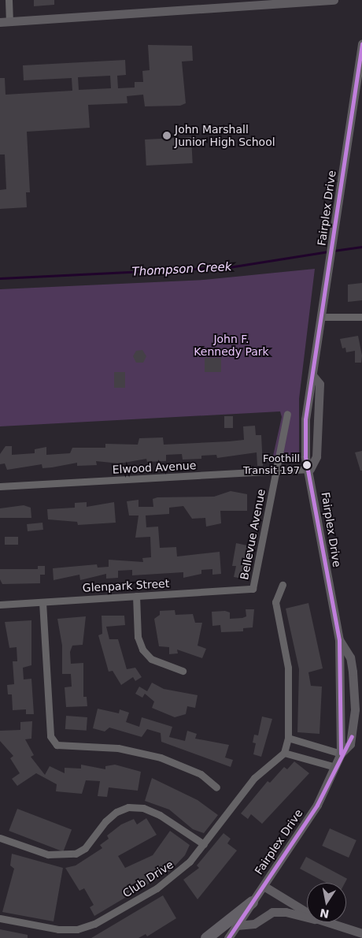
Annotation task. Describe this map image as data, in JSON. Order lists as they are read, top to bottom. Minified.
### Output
{"streets":{"main road":["Fairplex Drive"],"street":["Elwood Avenue","Bellevue Avenue","Glenpark Street","Club Drive"]},"crossings":[["Fairplex Drive","Elwood Avenue"],["Elwood Avenue","Bellevue Avenue"],["Bellevue Avenue","Glenpark Street"]],"water":["Thompson Creek"],"parks":["John F. Kennedy Park"],"places":["John Marshall Junior High School","Foothill Transit 197"],"lines":["transit line 197"],"north":"bottom"}
